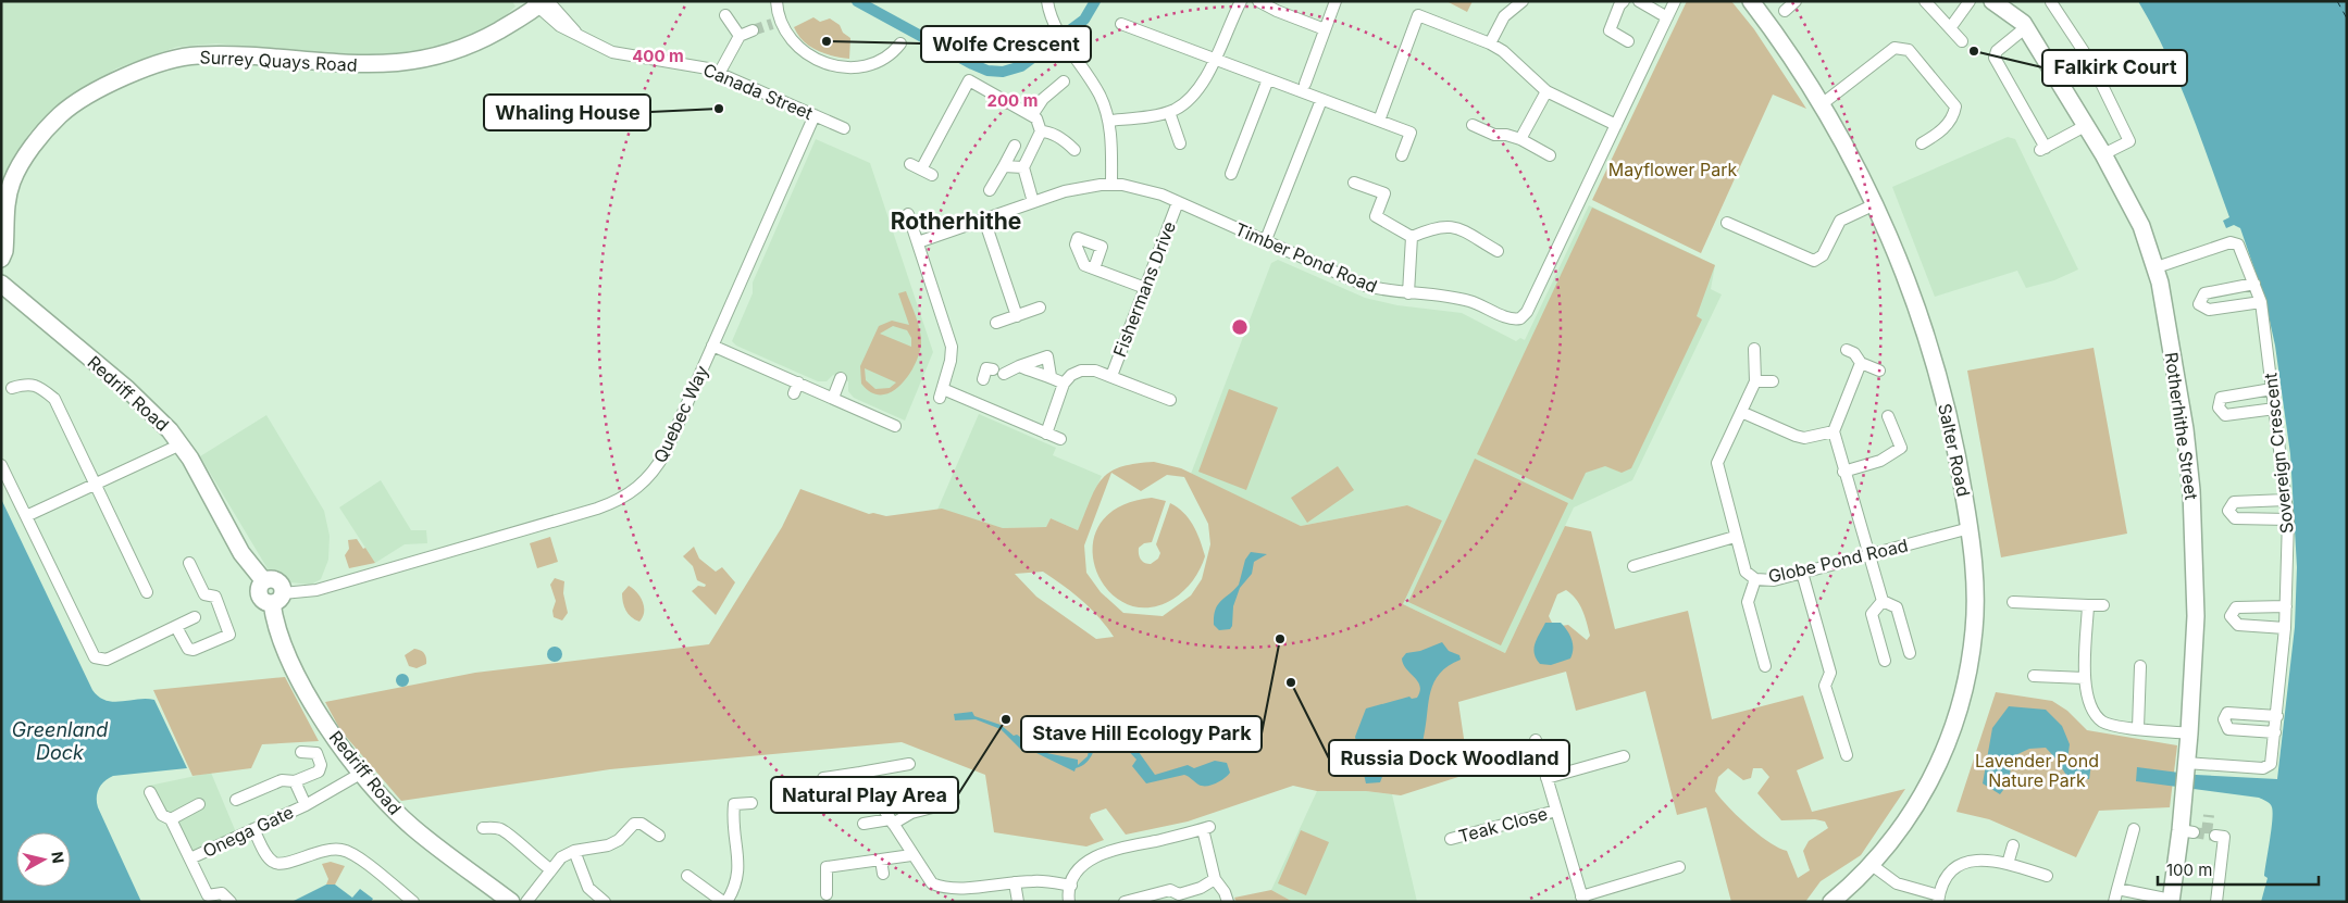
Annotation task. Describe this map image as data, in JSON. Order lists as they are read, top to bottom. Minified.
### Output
{"streets":{"main road":["Surrey Quays Road","Redriff Road","Rotherhithe Street","Salter Road"],"street":["Canada Street","Timber Pond Road","Fishermans Drive","Quebec Way","Sovereign Crescent","Globe Pond Road","Teak Close","Onega Gate"]},"crossings":[["Surrey Quays Road","Canada Street"],["Canada Street","Quebec Way"],["Timber Pond Road","Fishermans Drive"],["Redriff Road","Quebec Way"],["Redriff Road","Onega Gate"],["Rotherhithe Street","Sovereign Crescent"],["Salter Road","Globe Pond Road"]],"districts":["Rotherhithe"],"water":["Greenland Dock"],"parks":["Mayflower Park","Lavender Pond Nature Park"],"places":["Wolfe Crescent","Falkirk Court","Whaling House","Stave Hill Ecology Park","Russia Dock Woodland","Natural Play Area"],"scale_bar":"100 m","north":"right","rings":["400 m","200 m"]}
